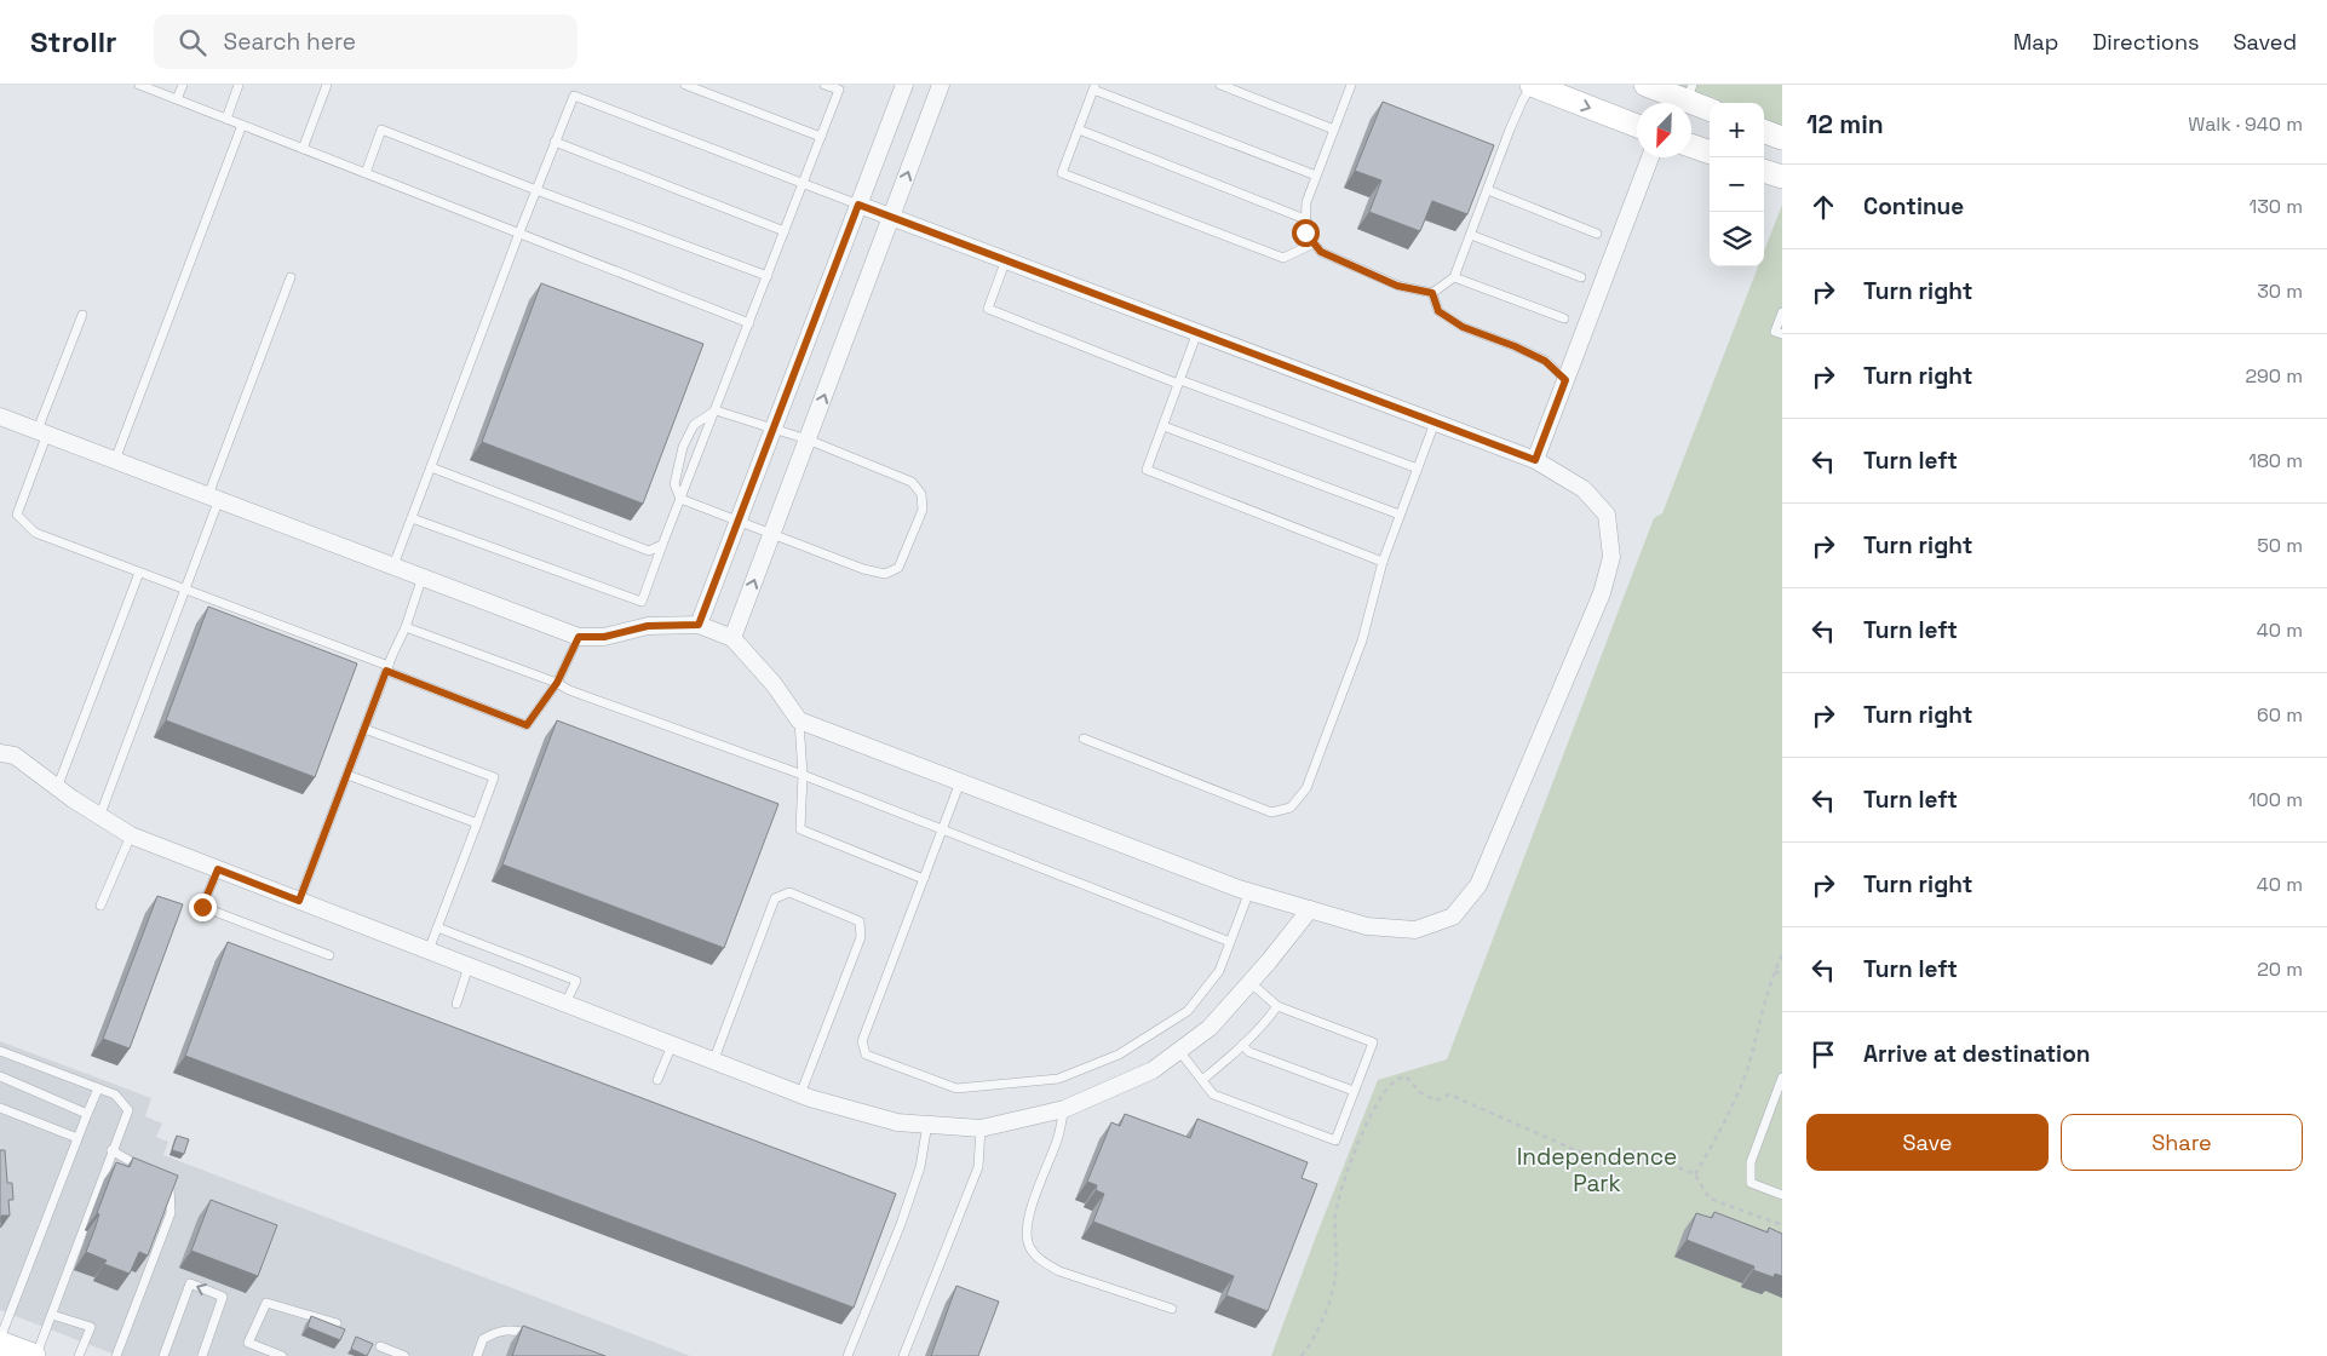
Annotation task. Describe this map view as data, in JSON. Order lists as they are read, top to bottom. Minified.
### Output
{"parks":["Independence Park"],"north":"bottom left","page":{"header":"Strollr","search":"Search here","nav":["Map","Directions","Saved"],"heading":["12 min","Walk · 940 m"],"map_buttons":["+","−"],"list":[["Continue","130 m"],["Turn right","30 m"],["Turn right","290 m"],["Turn left","180 m"],["Turn right","50 m"],["Turn left","40 m"],["Turn right","60 m"],["Turn left","100 m"],["Turn right","40 m"],["Turn left","20 m"],"Arrive at destination"],"buttons":["Save","Share"]}}
